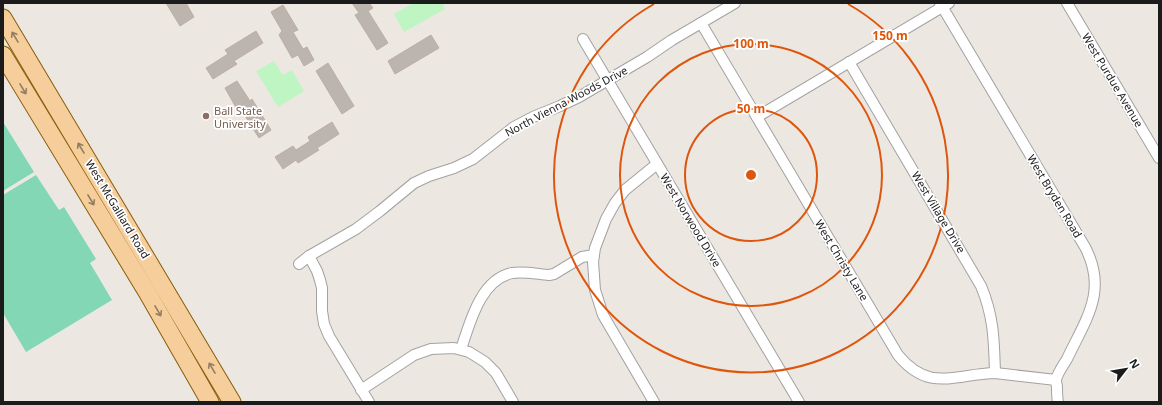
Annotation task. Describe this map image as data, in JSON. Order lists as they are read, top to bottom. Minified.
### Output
{"streets":{"main road":["West McGalliard Road"],"street":["West Purdue Avenue","North Vienna Woods Drive","West Bryden Road","West Village Drive","West Norwood Drive","West Christy Lane"]},"crossings":[["North Vienna Woods Drive","West Norwood Drive"],["North Vienna Woods Drive","West Christy Lane"],["West Bryden Road","West Christy Lane"],["West Village Drive","West Christy Lane"]],"places":["Ball State University"],"north":"top right","rings":["150 m","100 m","50 m"]}
